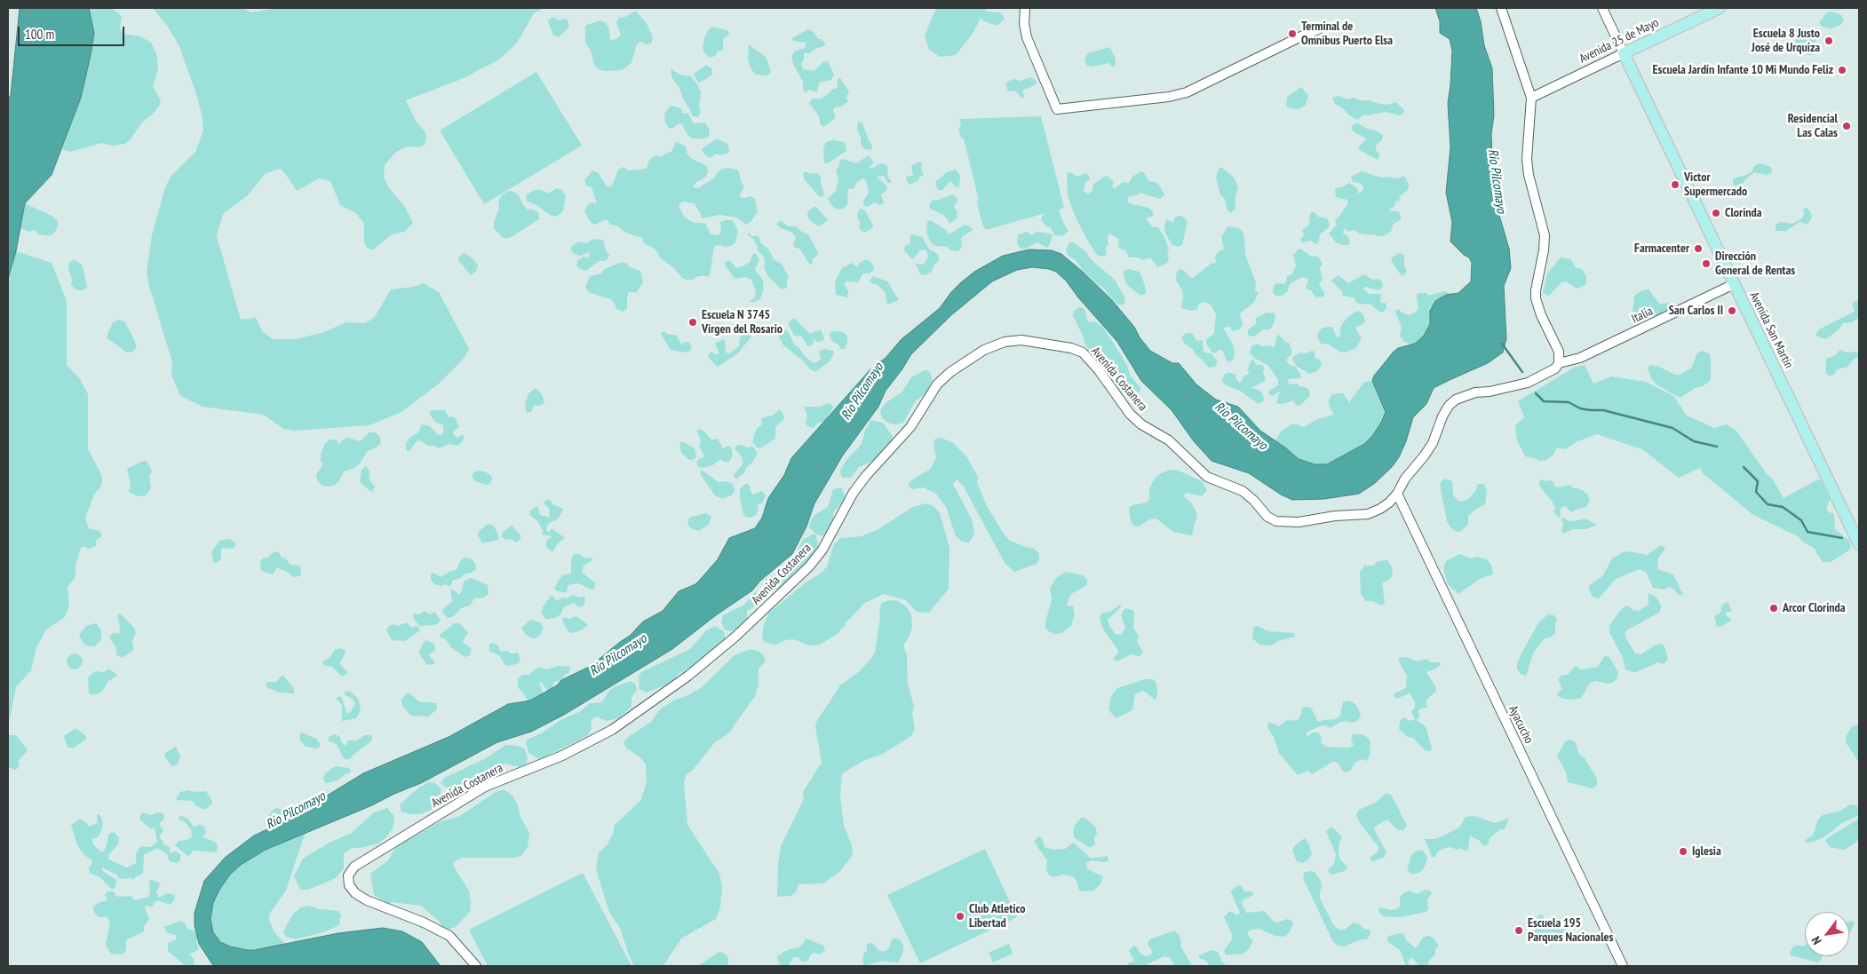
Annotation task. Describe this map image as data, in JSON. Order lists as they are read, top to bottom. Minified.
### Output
{"streets":{"main road":["Avenida 25 de Mayo","Avenida San Martín"],"street":["Italia","Avenida Costanera","Ayacucho"]},"crossings":[["Avenida 25 de Mayo","Avenida San Martín"],["Italia","Avenida San Martín"],["Italia","Avenida Costanera"],["Avenida Costanera","Ayacucho"]],"water":["Río Pilcomayo"],"places":["Terminal de Omnibus Puerto Elsa","Escuela 8 Justo José de Urquiza","Escuela Jardín Infante 10 Mi Mundo Feliz","Residencial Las Calas","Victor Supermercado","Clorinda","Farmacenter","Dirección General de Rentas","San Carlos II","Escuela N 3745 Virgen del Rosario","Arcor Clorinda","Iglesia","Club Atletico Libertad","Escuela 195 Parques Nacionales"],"scale_bar":"100 m","north":"bottom left"}
